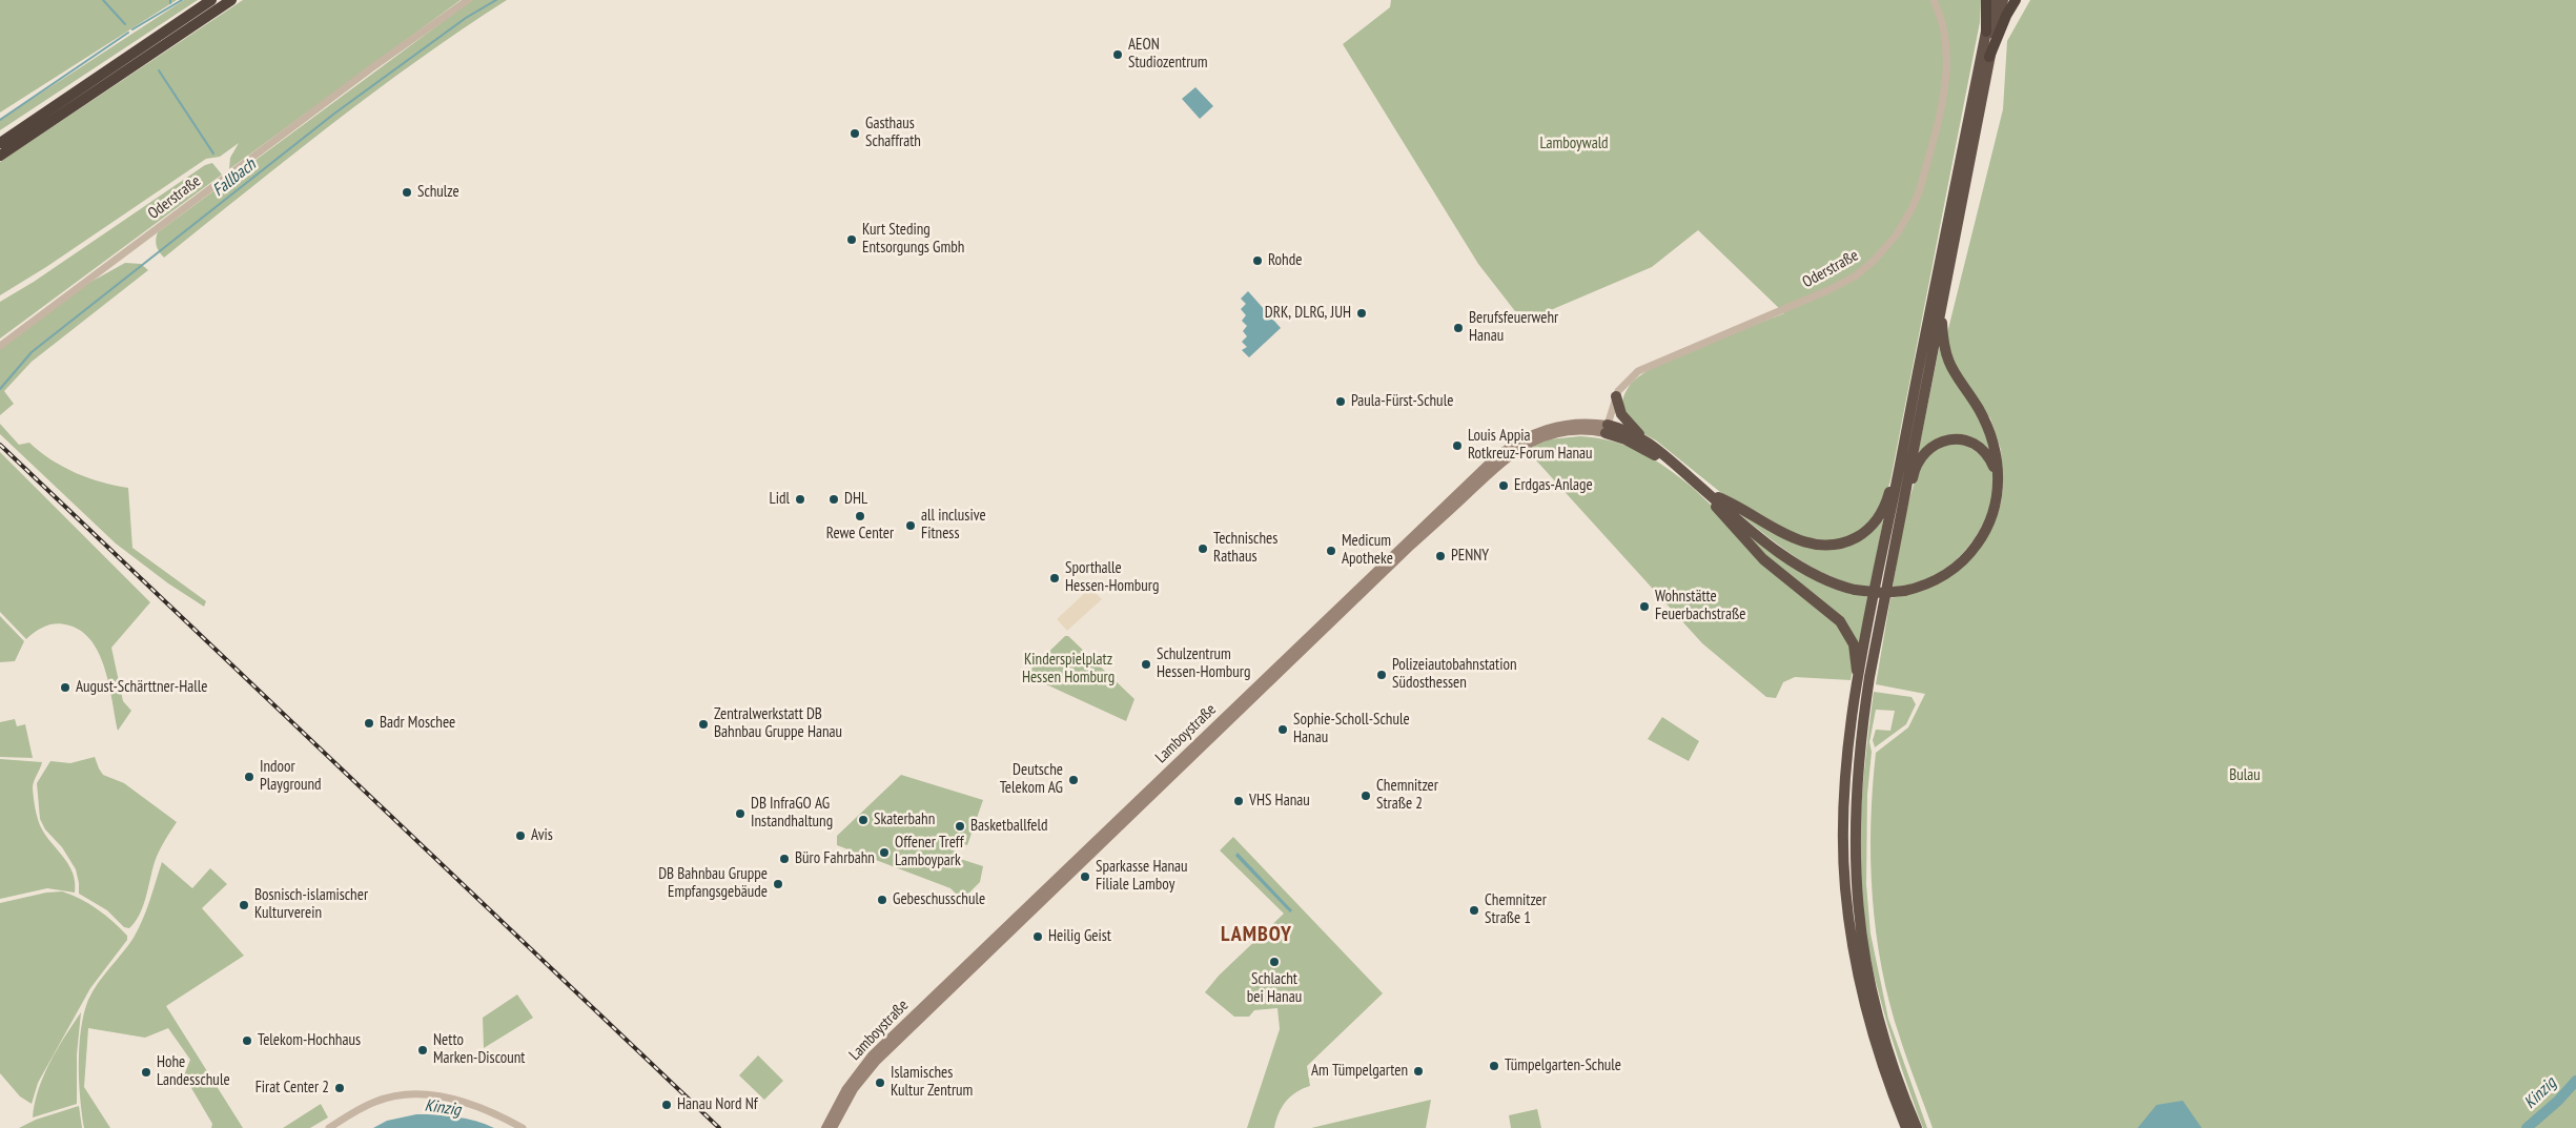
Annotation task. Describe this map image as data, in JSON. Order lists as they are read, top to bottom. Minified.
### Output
{"streets":{"main road":["Lamboystraße"],"street":["Oderstraße"]},"crossings":[["Oderstraße","Lamboystraße"]],"districts":["LAMBOY"],"water":["Fallbach","Kinzig"],"parks":["Lamboywald","Kinderspielplatz Hessen Homburg","Bulau"],"places":["AEON Studiozentrum","Gasthaus Schaffrath","Schulze","Kurt Steding Entsorgungs Gmbh","Rohde","DRK, DLRG, JUH","Berufsfeuerwehr Hanau","Paula-Fürst-Schule","Louis Appia Rotkreuz-Forum Hanau","Erdgas-Anlage","Lidl","DHL","Rewe Center","all inclusive Fitness","Technisches Rathaus","Medicum Apotheke","PENNY","Sporthalle Hessen-Homburg","Wohnstätte Feuerbachstraße","Schulzentrum Hessen-Homburg","Polizeiautobahnstation Südosthessen","August-Schärttner-Halle","Badr Moschee","Zentralwerkstatt DB Bahnbau Gruppe Hanau","Sophie-Scholl-Schule Hanau","Indoor Playground","Deutsche Telekom AG","Chemnitzer Straße 2","VHS Hanau","DB InfraGO AG Instandhaltung","Skaterbahn","Basketballfeld","Avis","Offener Treff Lamboypark","Büro Fahrbahn","Sparkasse Hanau Filiale Lamboy","DB Bahnbau Gruppe Empfangsgebäude","Gebeschusschule","Bosnisch-islamischer Kulturverein","Chemnitzer Straße 1","Heilig Geist","Schlacht bei Hanau","Telekom-Hochhaus","Netto Marken-Discount","Tümpelgarten-Schule","Am Tümpelgarten","Hohe Landesschule","Islamisches Kultur Zentrum","Firat Center 2","Hanau Nord Nf"]}
